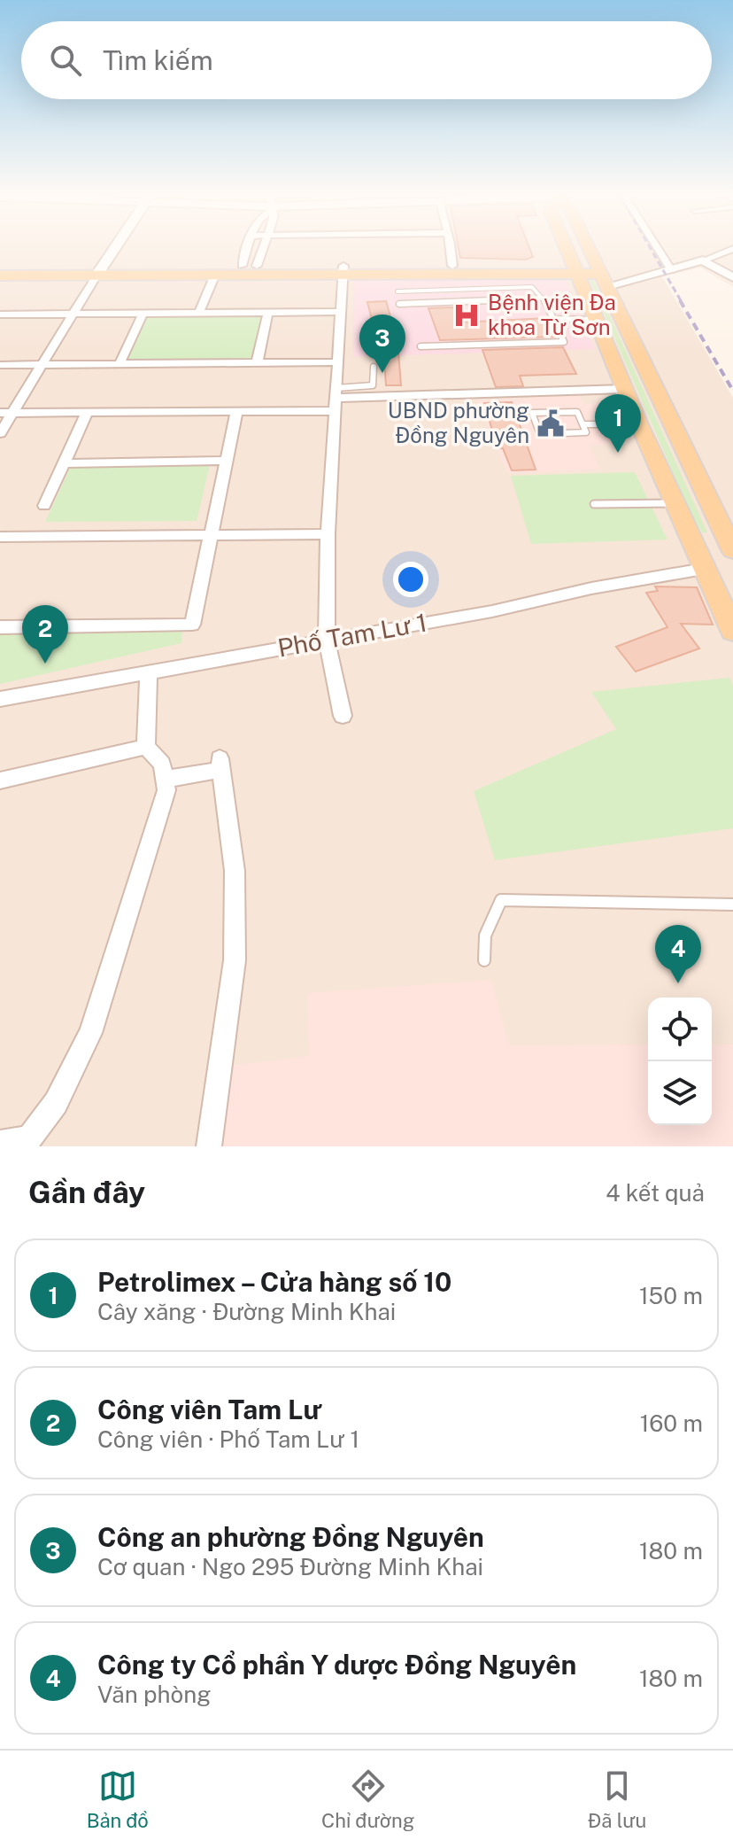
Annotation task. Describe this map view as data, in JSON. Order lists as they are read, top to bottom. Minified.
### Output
{"streets":{"street":["Phố Tam Lư 1"]},"places":{"hospital":["Bệnh viện Đa khoa Từ Sơn"],"public building":["UBND phường Đồng Nguyên"]},"page":{"search":"Tìm kiếm","pins":["3","1","2","4"],"heading":["Gần đây","4 kết quả"],"list":[{"mark":"1","name":"Petrolimex – Cửa hàng số 10","note":"Cây xăng · Đường Minh Khai","value":"150 m"},{"mark":"2","name":"Công viên Tam Lư","note":"Công viên · Phố Tam Lư 1","value":"160 m"},{"mark":"3","name":"Công an phường Đồng Nguyên","note":"Cơ quan · Ngo 295 Đường Minh Khai","value":"180 m"},{"mark":"4","name":"Công ty Cổ phần Y dược Đồng Nguyên","note":"Văn phòng","value":"180 m"}],"nav":["Bản đồ","Chỉ đường","Đã lưu"]}}
